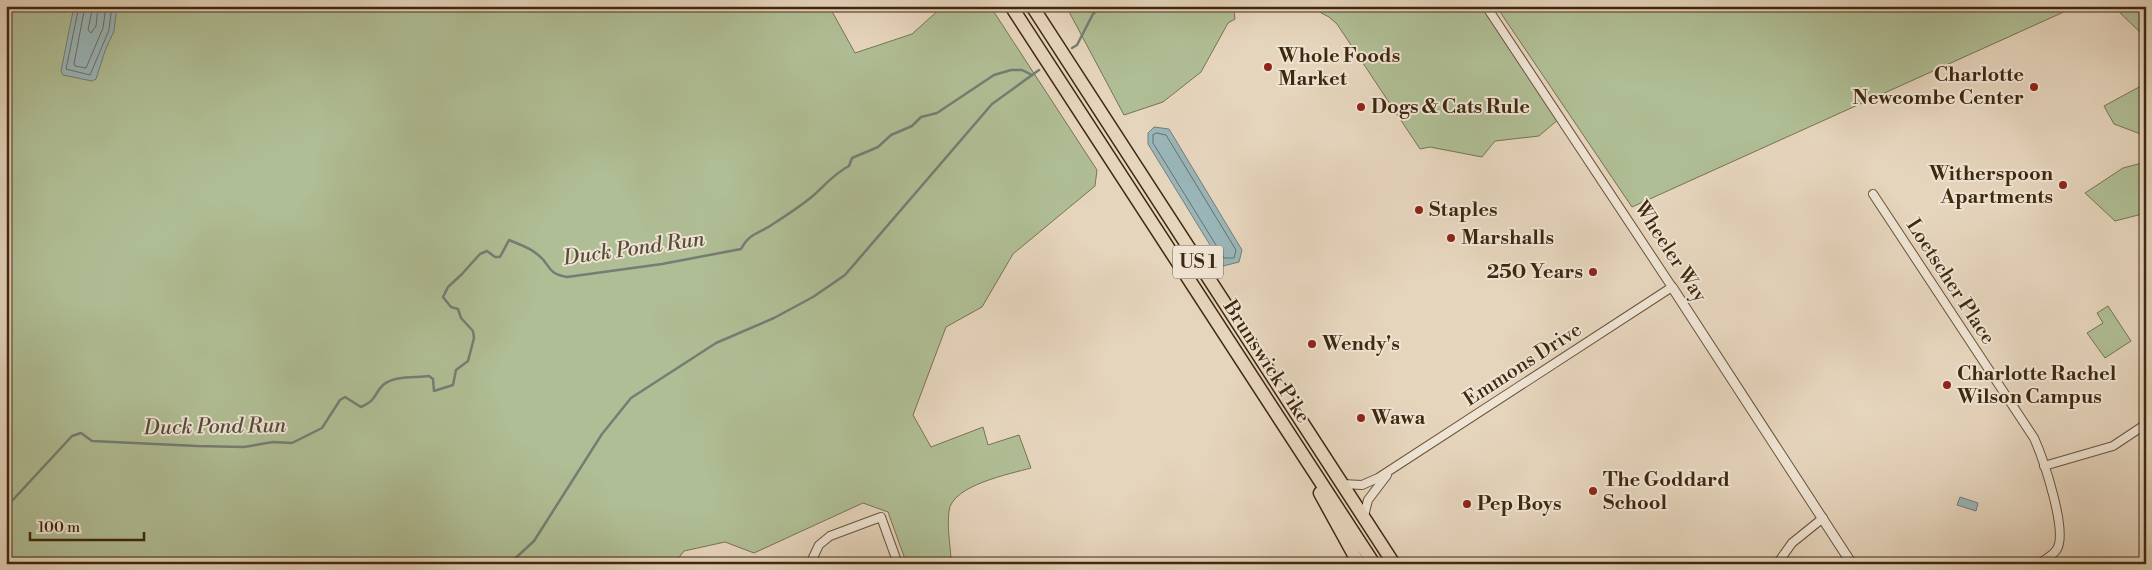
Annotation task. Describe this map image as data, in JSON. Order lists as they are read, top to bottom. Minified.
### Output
{"streets":{"highway":["US 1","Brunswick Pike"],"street":["Wheeler Way","Loetscher Place","Emmons Drive"]},"crossings":[["Wheeler Way","Emmons Drive"],["Brunswick Pike","Emmons Drive"]],"water":["Duck Pond Run"],"places":["Whole Foods Market","Charlotte Newcombe Center","Dogs & Cats Rule","Witherspoon Apartments","Staples","Marshalls","250 Years","Wendy's","Charlotte Rachel Wilson Campus","Wawa","The Goddard School","Pep Boys"],"scale_bar":"100 m"}
